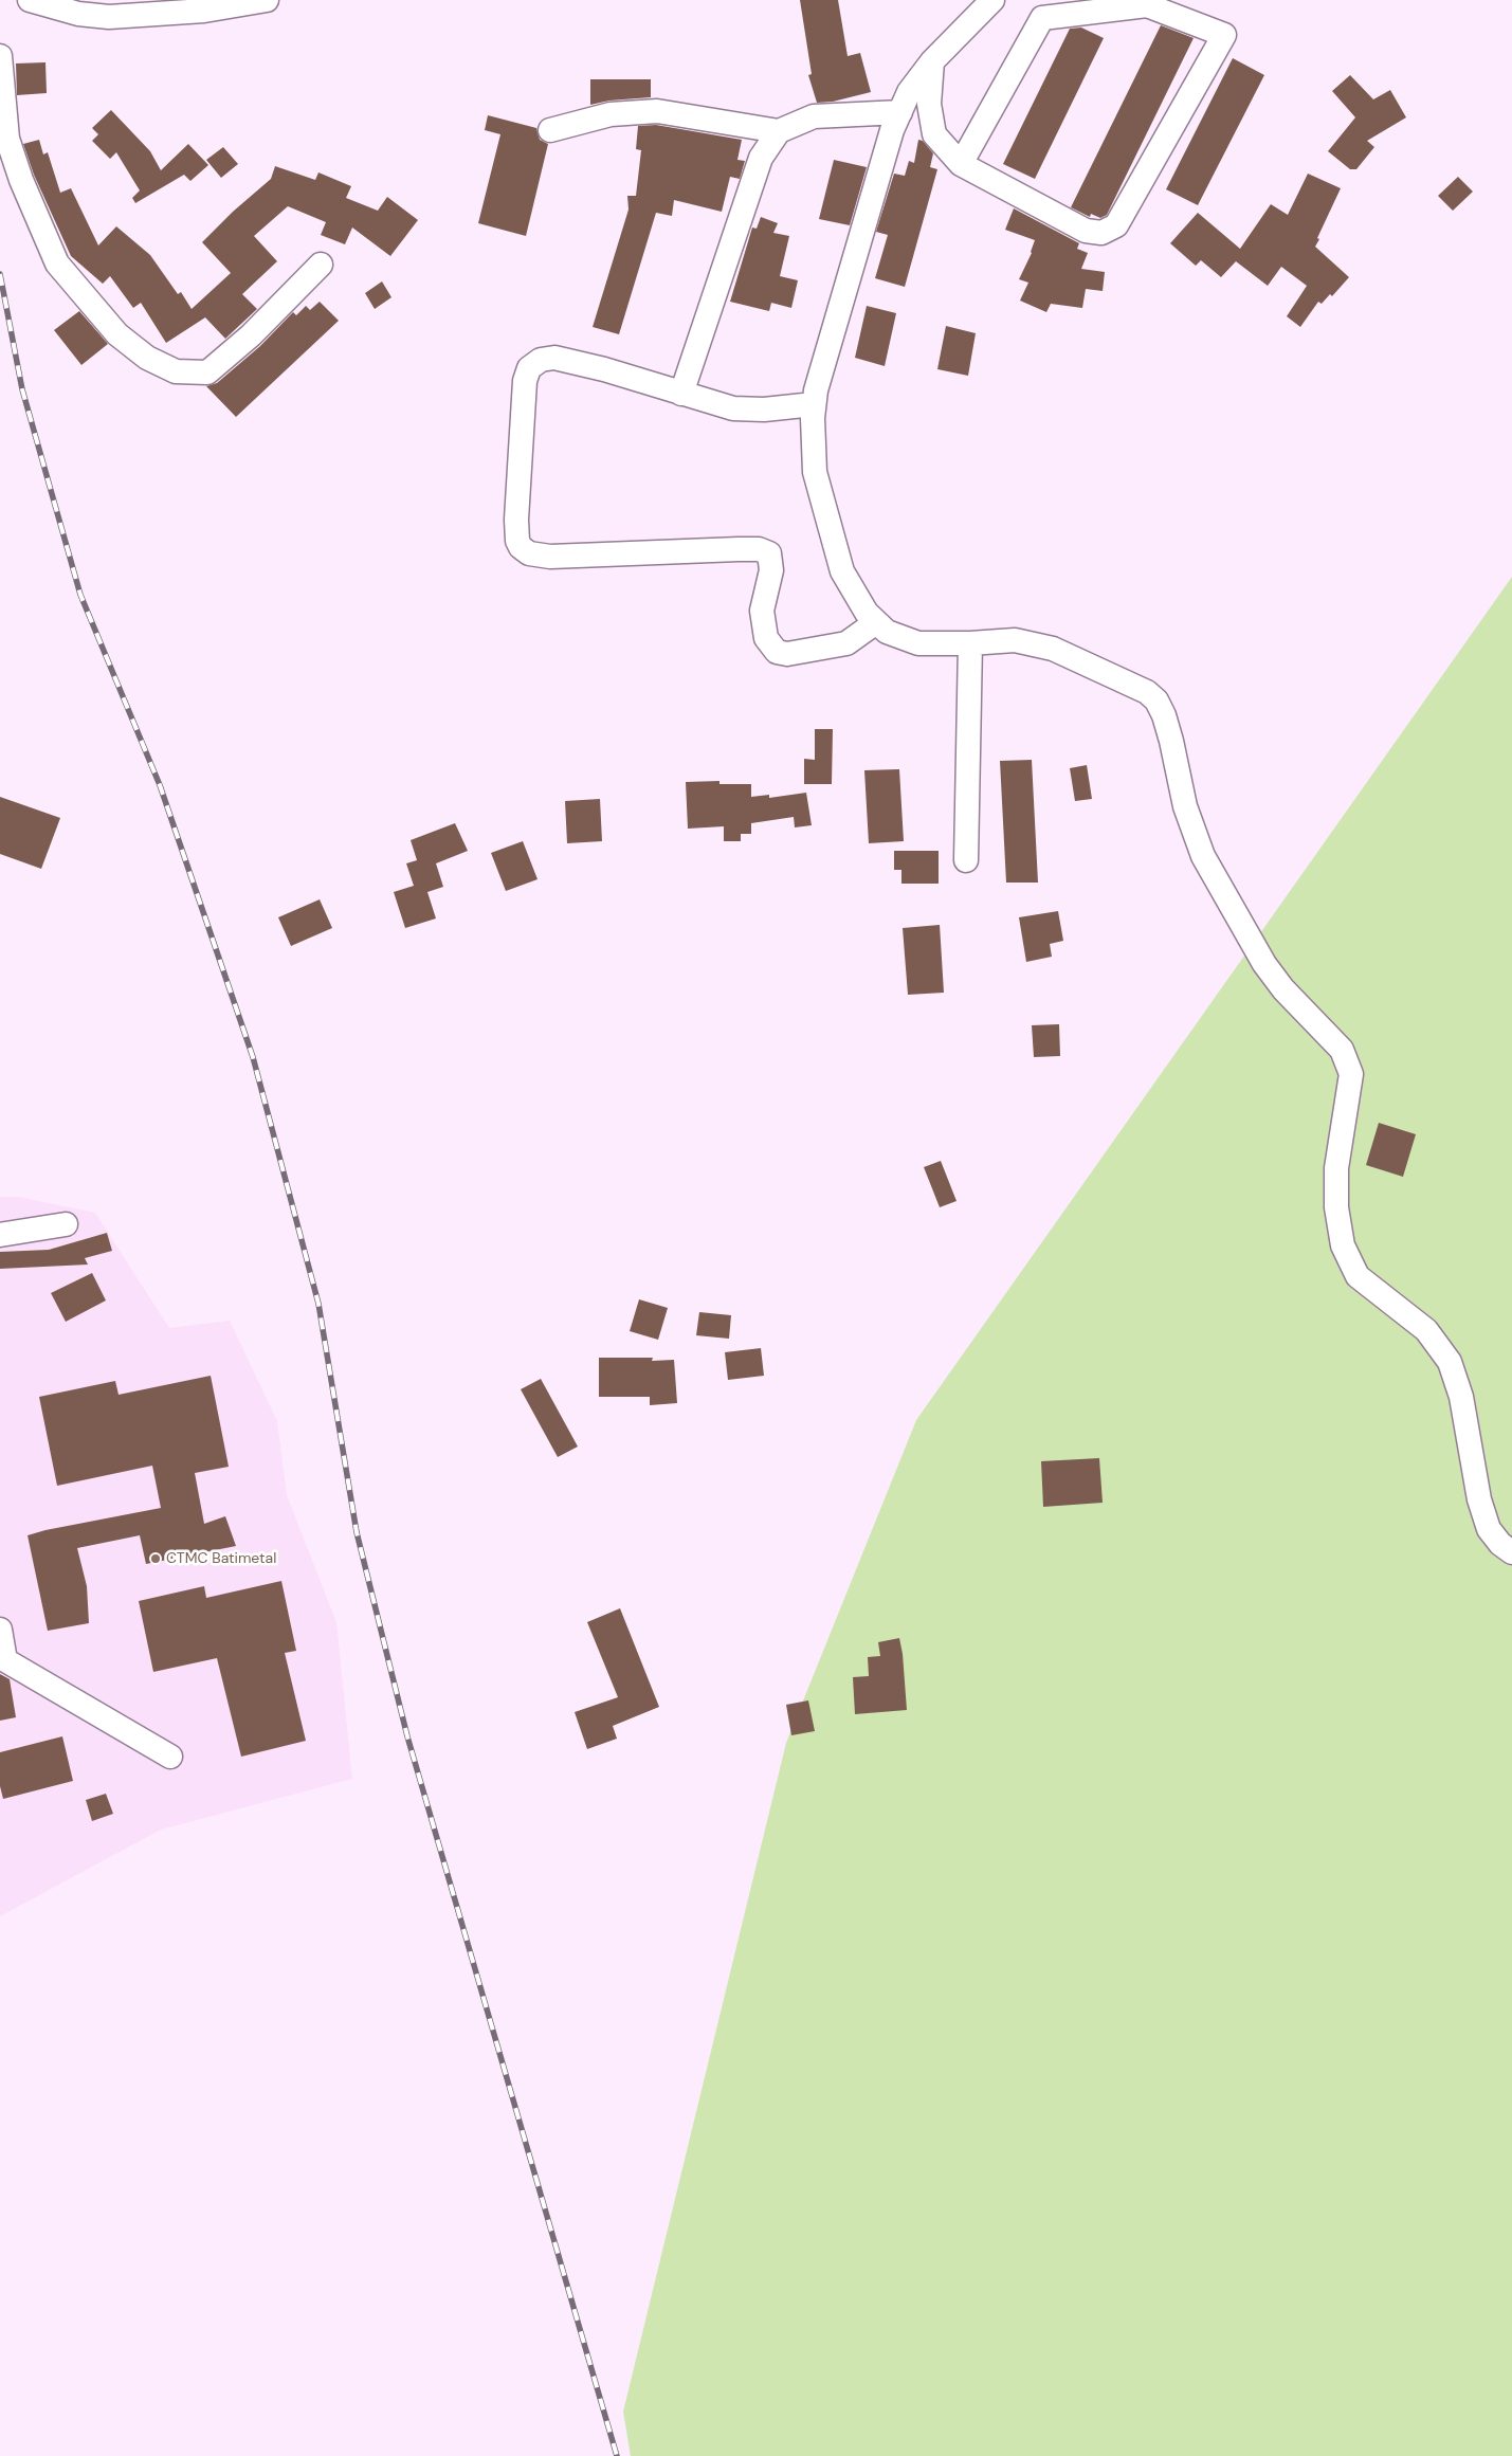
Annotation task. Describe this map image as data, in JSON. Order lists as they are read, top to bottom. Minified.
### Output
{"places":["CTMC Batimetal"]}
